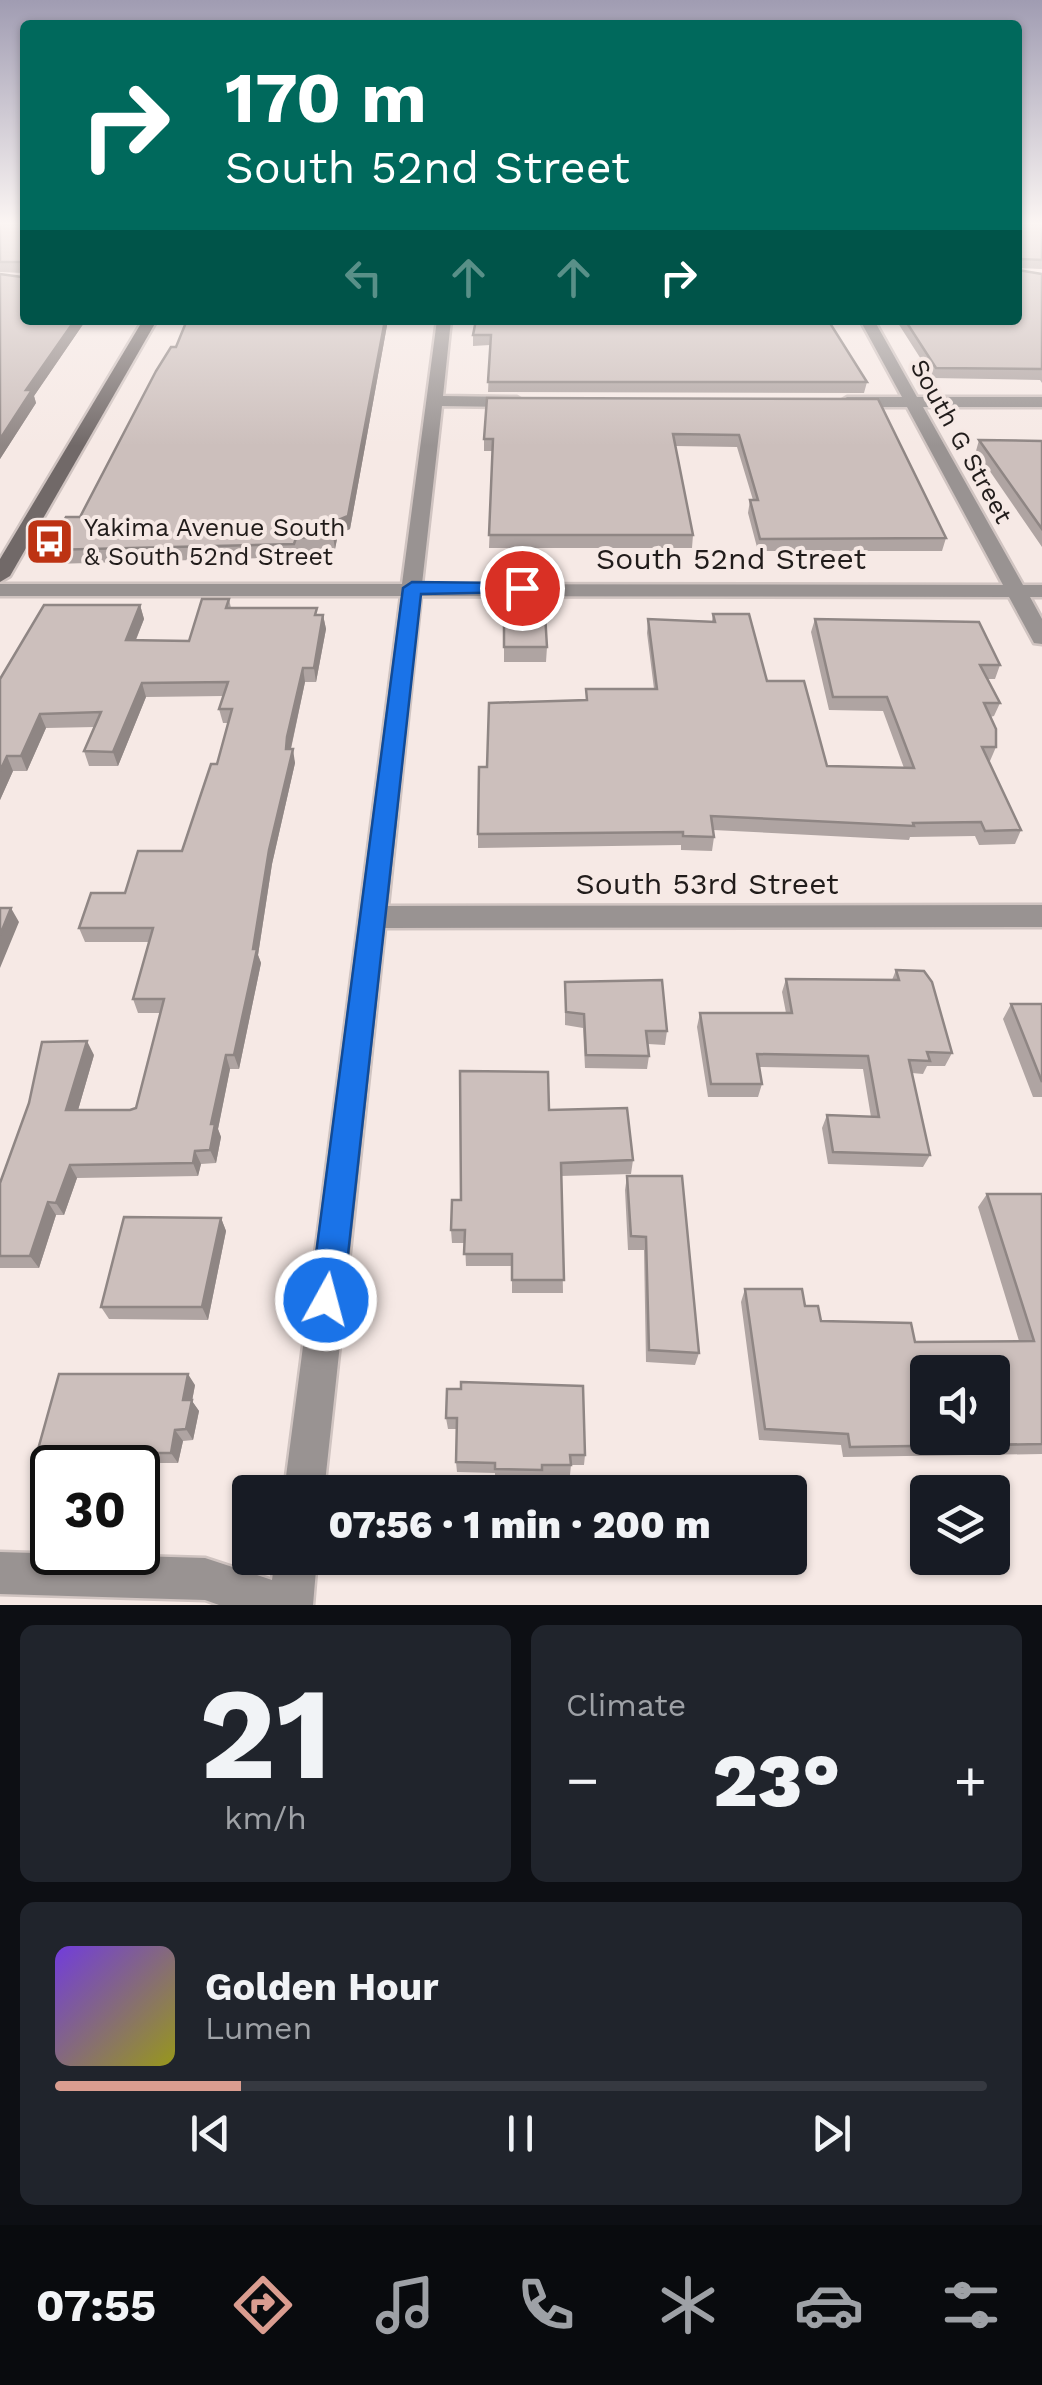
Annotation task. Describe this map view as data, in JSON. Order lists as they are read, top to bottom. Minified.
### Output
{"streets":{"street":["South G Street","South 52nd Street","South 53rd Street"]},"crossings":[["South G Street","South 52nd Street"]],"places":{"bus stop":["Yakima Avenue South & South 52nd Street"]},"page":{"turn":["170 m","South 52nd Street"],"limit":"30","trip":"07:56 · 1 min · 200 m","tile":[["21","km/h"],"Climate"],"heat":["−","23°","+"],"song":["Golden Hour","Lumen"],"tabs":"07:55"}}
